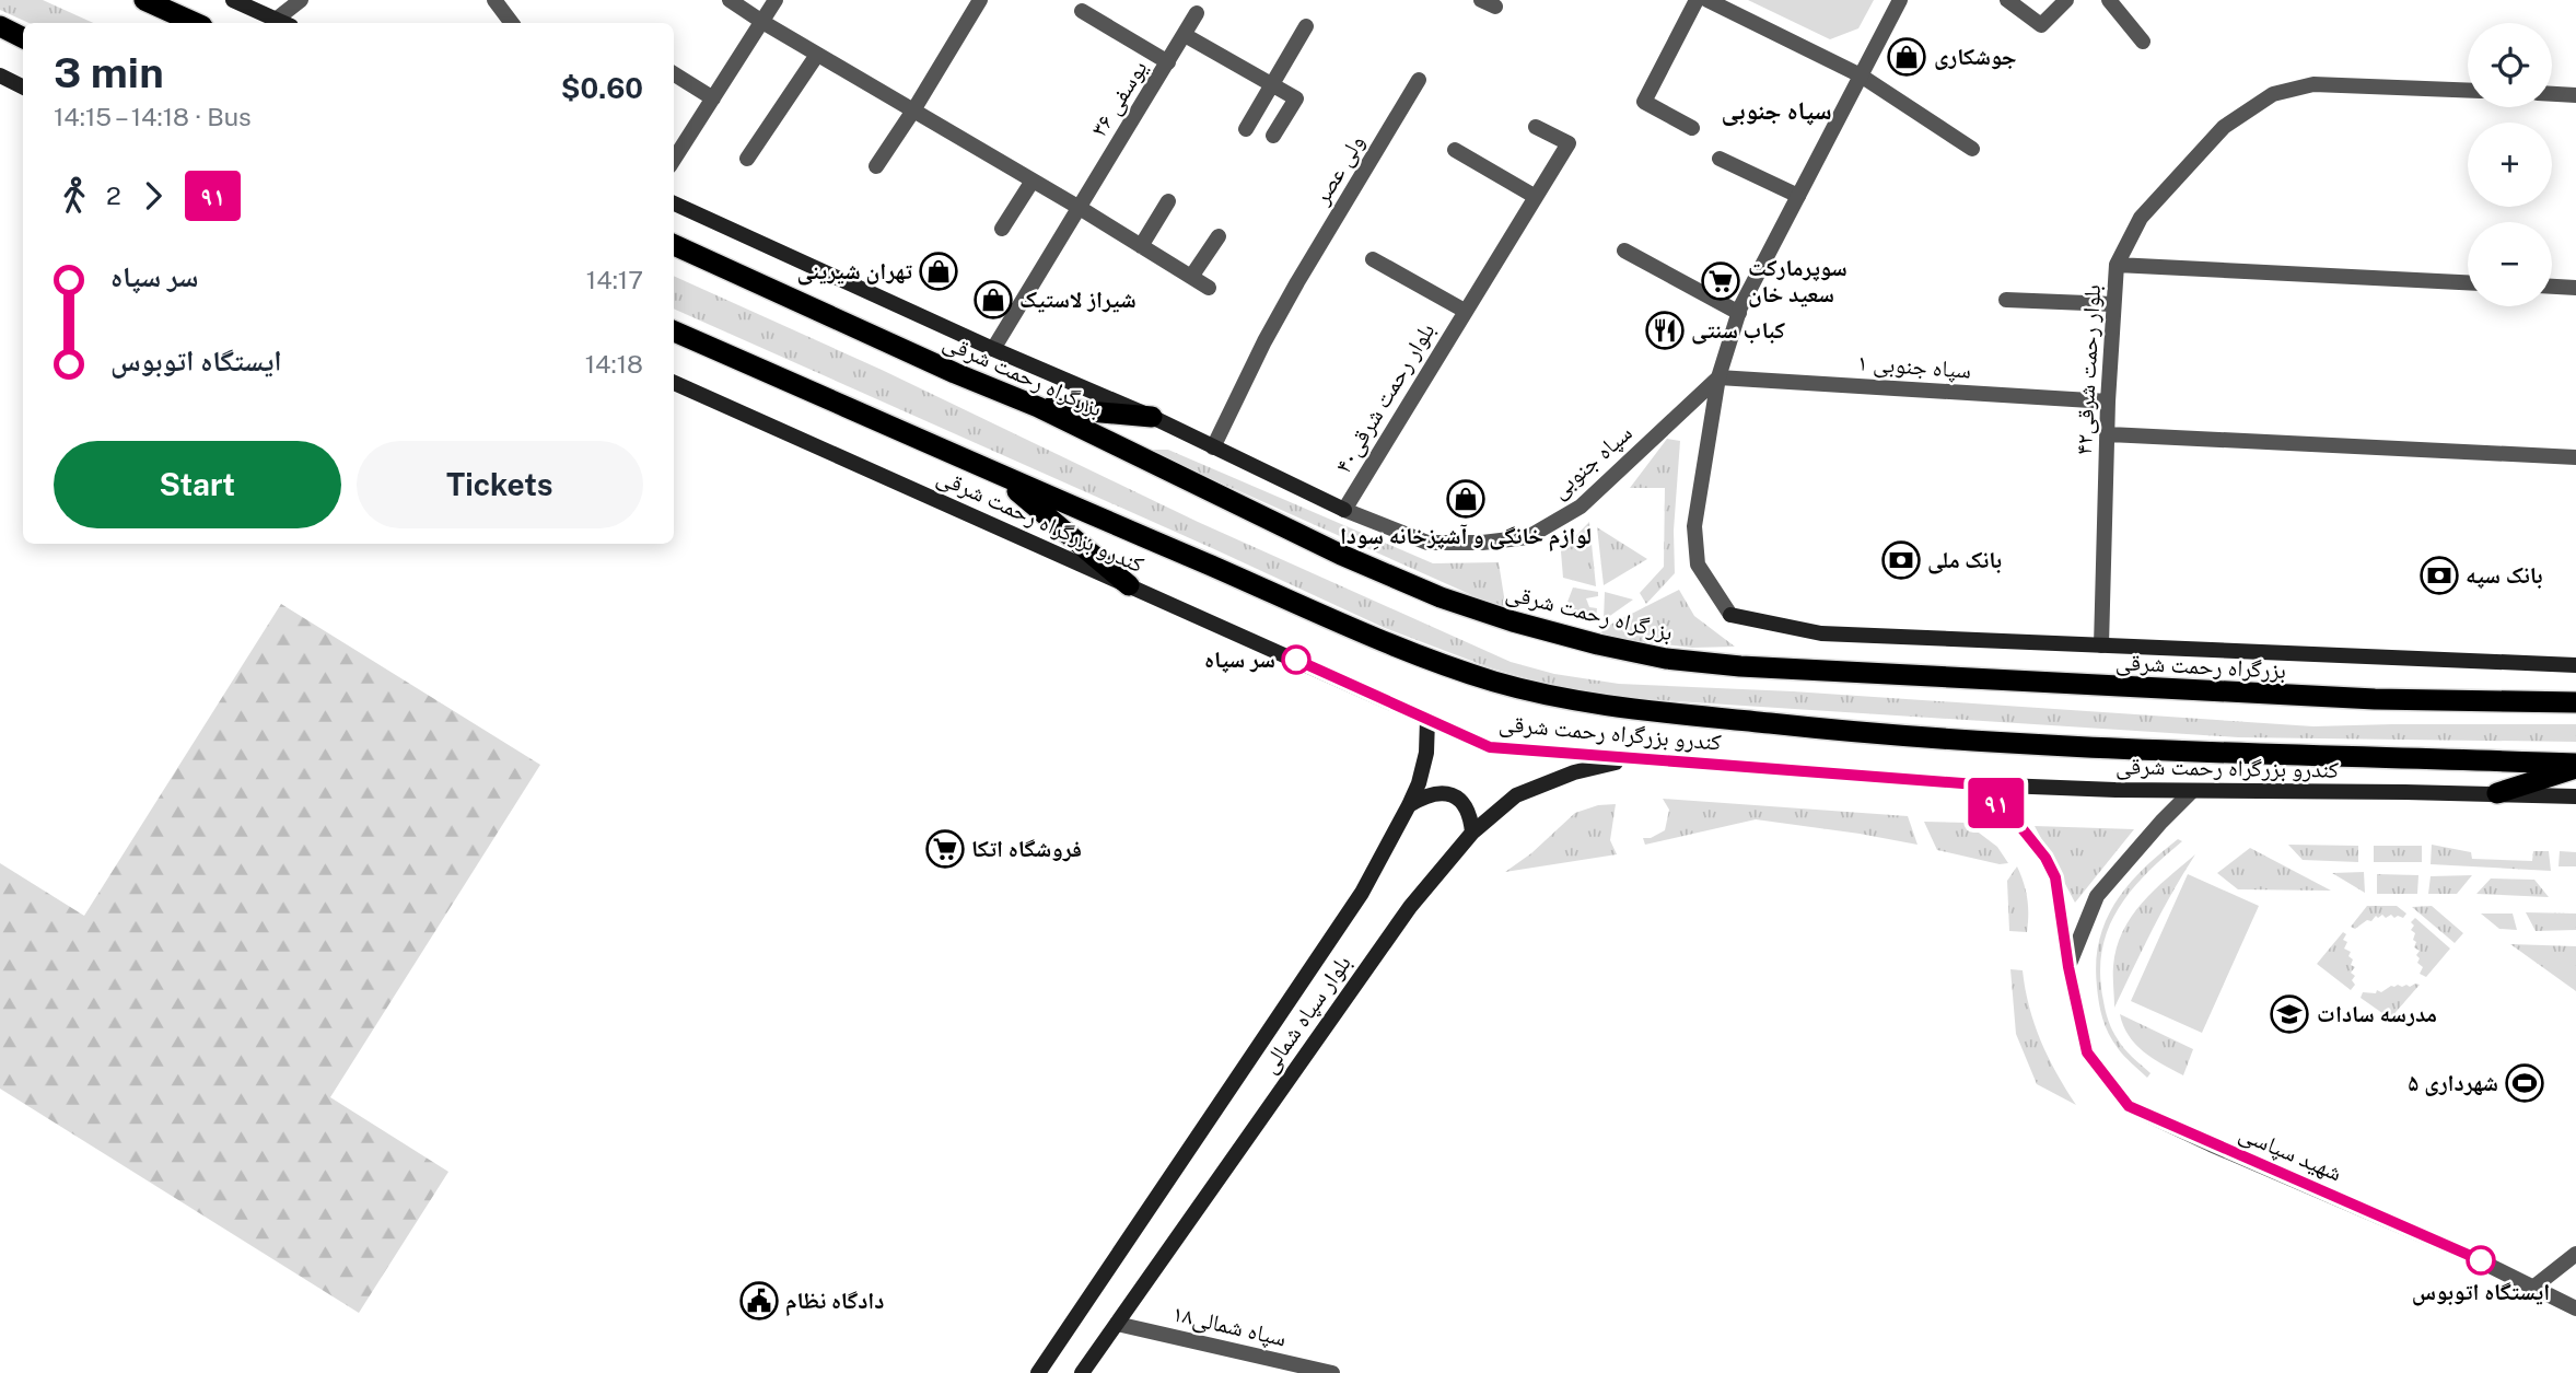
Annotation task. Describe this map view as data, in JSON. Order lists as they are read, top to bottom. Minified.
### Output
{"streets":{"highway":["بزرگراه رحمت شرقی"],"main road":["کندرو بزرگراه رحمت شرقی","بلوار سپاه شمالی"],"street":["یوسفی ۳۶","ولی عصر","۱ سپاه جنوبی","بلوار رحمت شرقی۴۲","بلوار رحمت شرقی۴۰","سپاه جنوبی","شهید سپاسی","سپاه شمالی۱۸"]},"crossings":[["۱ سپاه جنوبی","بلوار رحمت شرقی۴۲"],["۱ سپاه جنوبی","سپاه جنوبی"],["بلوار رحمت شرقی۴۰","سپاه جنوبی"],["کندرو بزرگراه رحمت شرقی","بلوار سپاه شمالی"],["کندرو بزرگراه رحمت شرقی","شهید سپاسی"],["بلوار سپاه شمالی","سپاه شمالی۱۸"]],"districts":["سپاه جنوبی"],"places":{"shop":["جوشکاری","تهران شیرینی","شیراز لاستیک","لوازم خانگی و آشپزخانه سِودا"],"supermarket":["سوپرمارکت سعید خان","فروشگاه اتکا"],"restaurant":["کباب سنتی"],"bank":["بانک ملی","بانک سپه"],"other":["سر سپاه","ایستگاه اتوبوس"],"school or university":["مدرسه سادات"],"sports":["شهرداری ۵"],"public building":["دادگاه نظام"]},"lines":["bus line ۹۱"],"page":{"on_map":"۹۱","map_buttons":["+","−"],"heading":["3 min","14:15 – 14:18 · Bus","$0.60"],"legs":["2","۹۱"],"list":[{"name":"سر سپاه","value":"14:17"},{"name":"ایستگاه اتوبوس","value":"14:18"}],"buttons":["Start","Tickets"]}}
